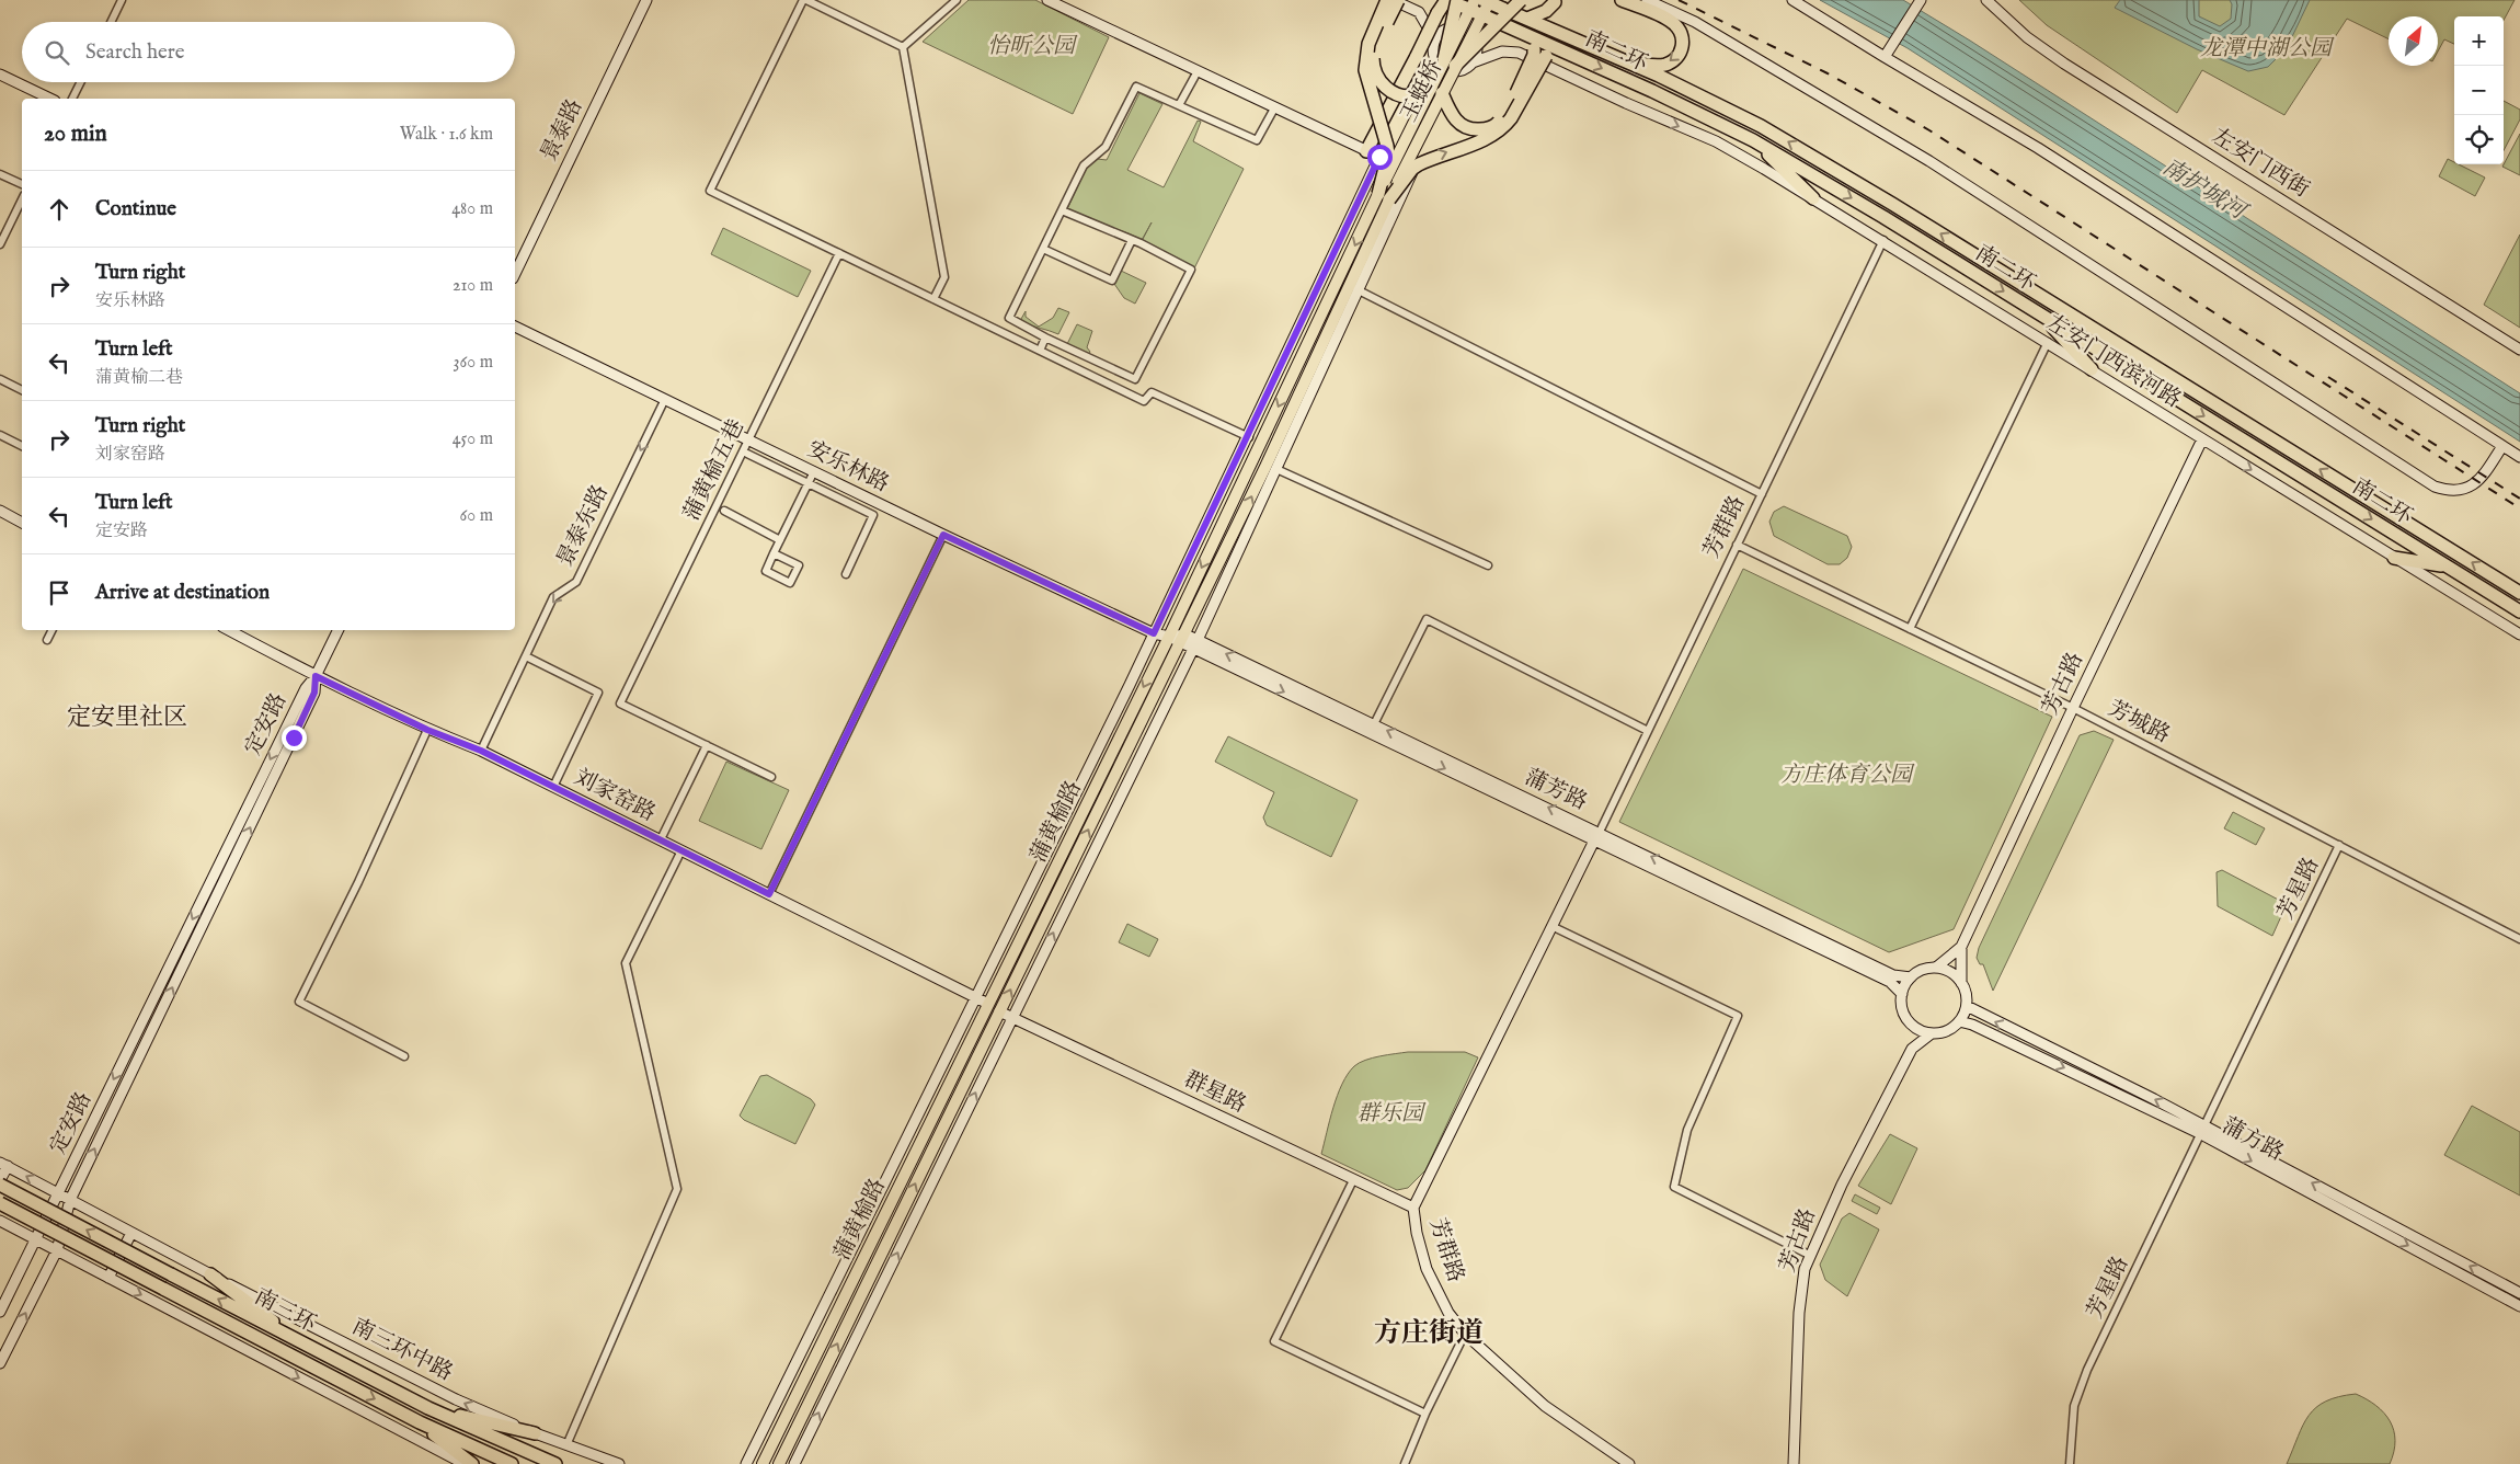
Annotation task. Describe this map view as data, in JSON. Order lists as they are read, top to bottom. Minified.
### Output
{"streets":{"highway":["南二环","南三环"],"main road":["玉蜓桥","蒲黄榆路"],"street":["景泰路","左安门西街","左安门西滨河路","安乐林路","蒲黄榆五巷","景泰东路","芳群路","芳古路","芳城路","定安路","蒲芳路","刘家窑路","芳星路","群星路","蒲方路","南三环中路"]},"crossings":[["玉蜓桥","蒲黄榆路"],["左安门西滨河路","芳群路"],["左安门西滨河路","芳古路"],["安乐林路","蒲黄榆五巷"],["安乐林路","景泰东路"],["安乐林路","蒲芳路"],["安乐林路","蒲黄榆路"],["景泰东路","刘家窑路"],["芳群路","芳城路"],["芳群路","蒲芳路"],["芳群路","群星路"],["芳古路","芳城路"],["芳城路","芳星路"],["定安路","刘家窑路"],["定安路","南三环中路"],["蒲芳路","蒲黄榆路"],["蒲芳路","蒲方路"],["刘家窑路","蒲黄榆路"],["蒲黄榆路","群星路"],["芳星路","蒲方路"]],"one_way":["景泰东路"],"districts":["定安里社区","方庄街道"],"water":["南护城河"],"parks":["怡昕公园","龙潭中湖公园","方庄体育公园","群乐园"],"north":"top right","page":{"map_buttons":["+","−"],"search":"Search here","heading":["20 min","Walk · 1.6 km"],"list":[["Continue","480 m"],["Turn right","安乐林路","210 m"],["Turn left","蒲黄榆二巷","360 m"],["Turn right","刘家窑路","450 m"],["Turn left","定安路","60 m"],"Arrive at destination"]}}
